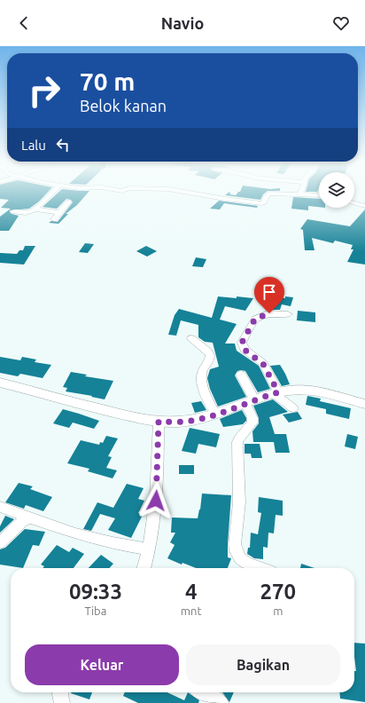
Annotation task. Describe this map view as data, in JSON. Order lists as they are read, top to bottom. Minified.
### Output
{"page":{"header":"Navio","turn":["70 m","Belok kanan"],"then":"Lalu","eta":["09:33","Tiba","4","mnt","270","m"],"buttons":["Keluar","Bagikan"]}}
